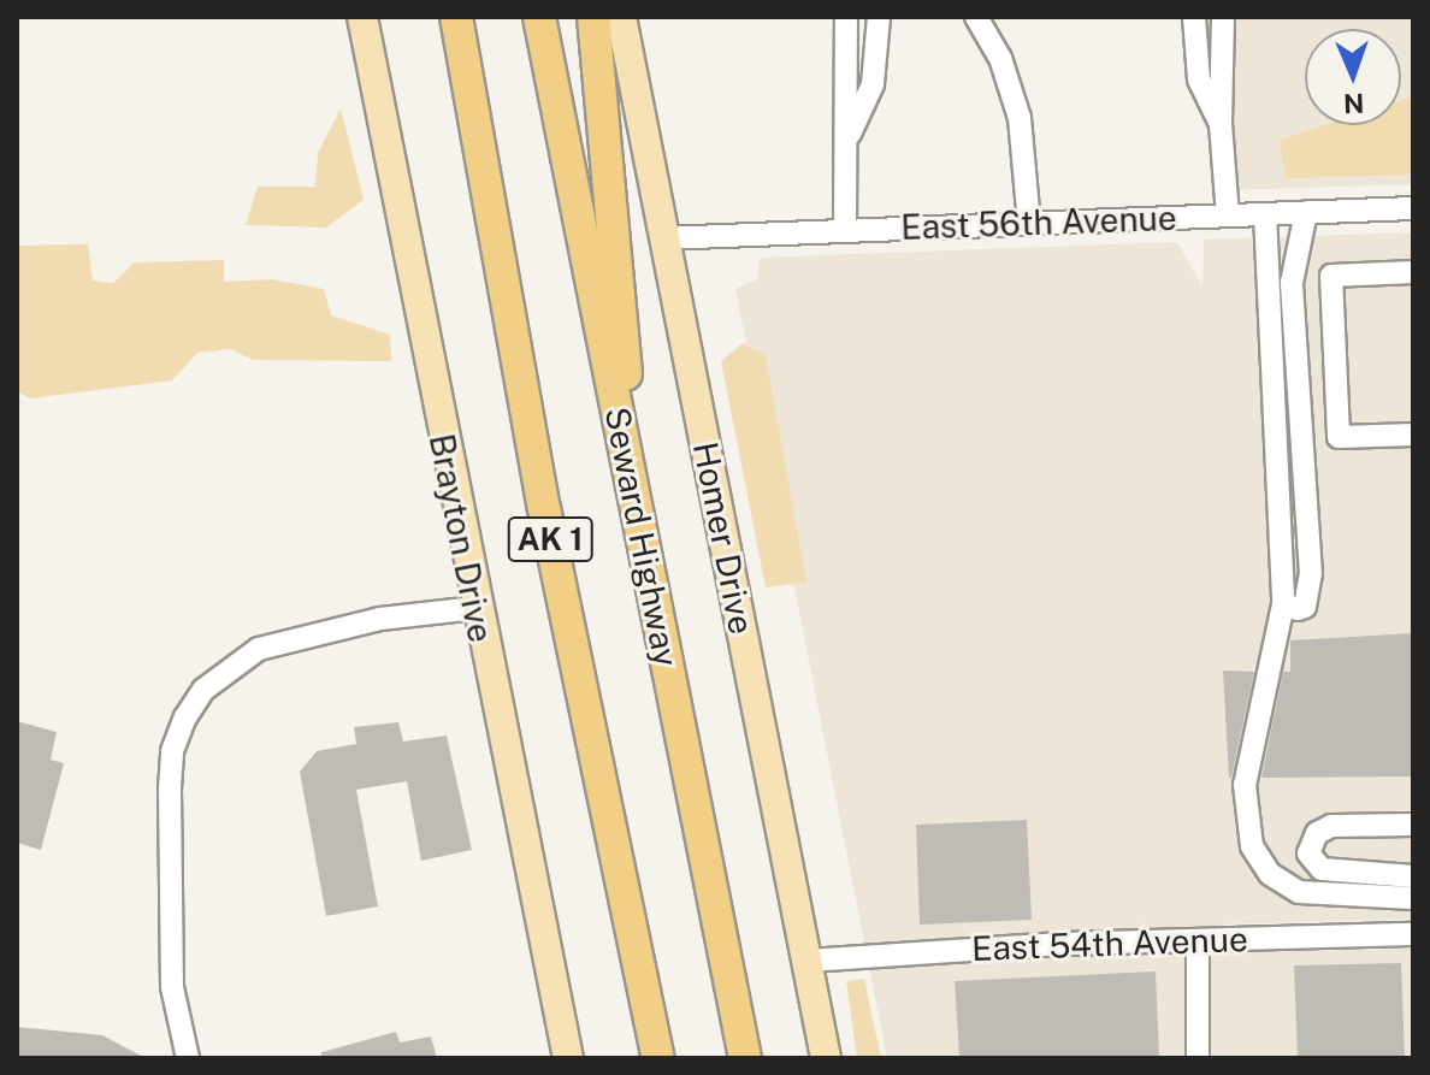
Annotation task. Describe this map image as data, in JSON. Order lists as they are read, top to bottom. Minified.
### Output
{"streets":{"highway":["Seward Highway","AK 1"],"main road":["Brayton Drive","Homer Drive"],"street":["East 56th Avenue","East 54th Avenue"]},"crossings":[["East 56th Avenue","Homer Drive"],["Homer Drive","East 54th Avenue"]],"north":"bottom"}
